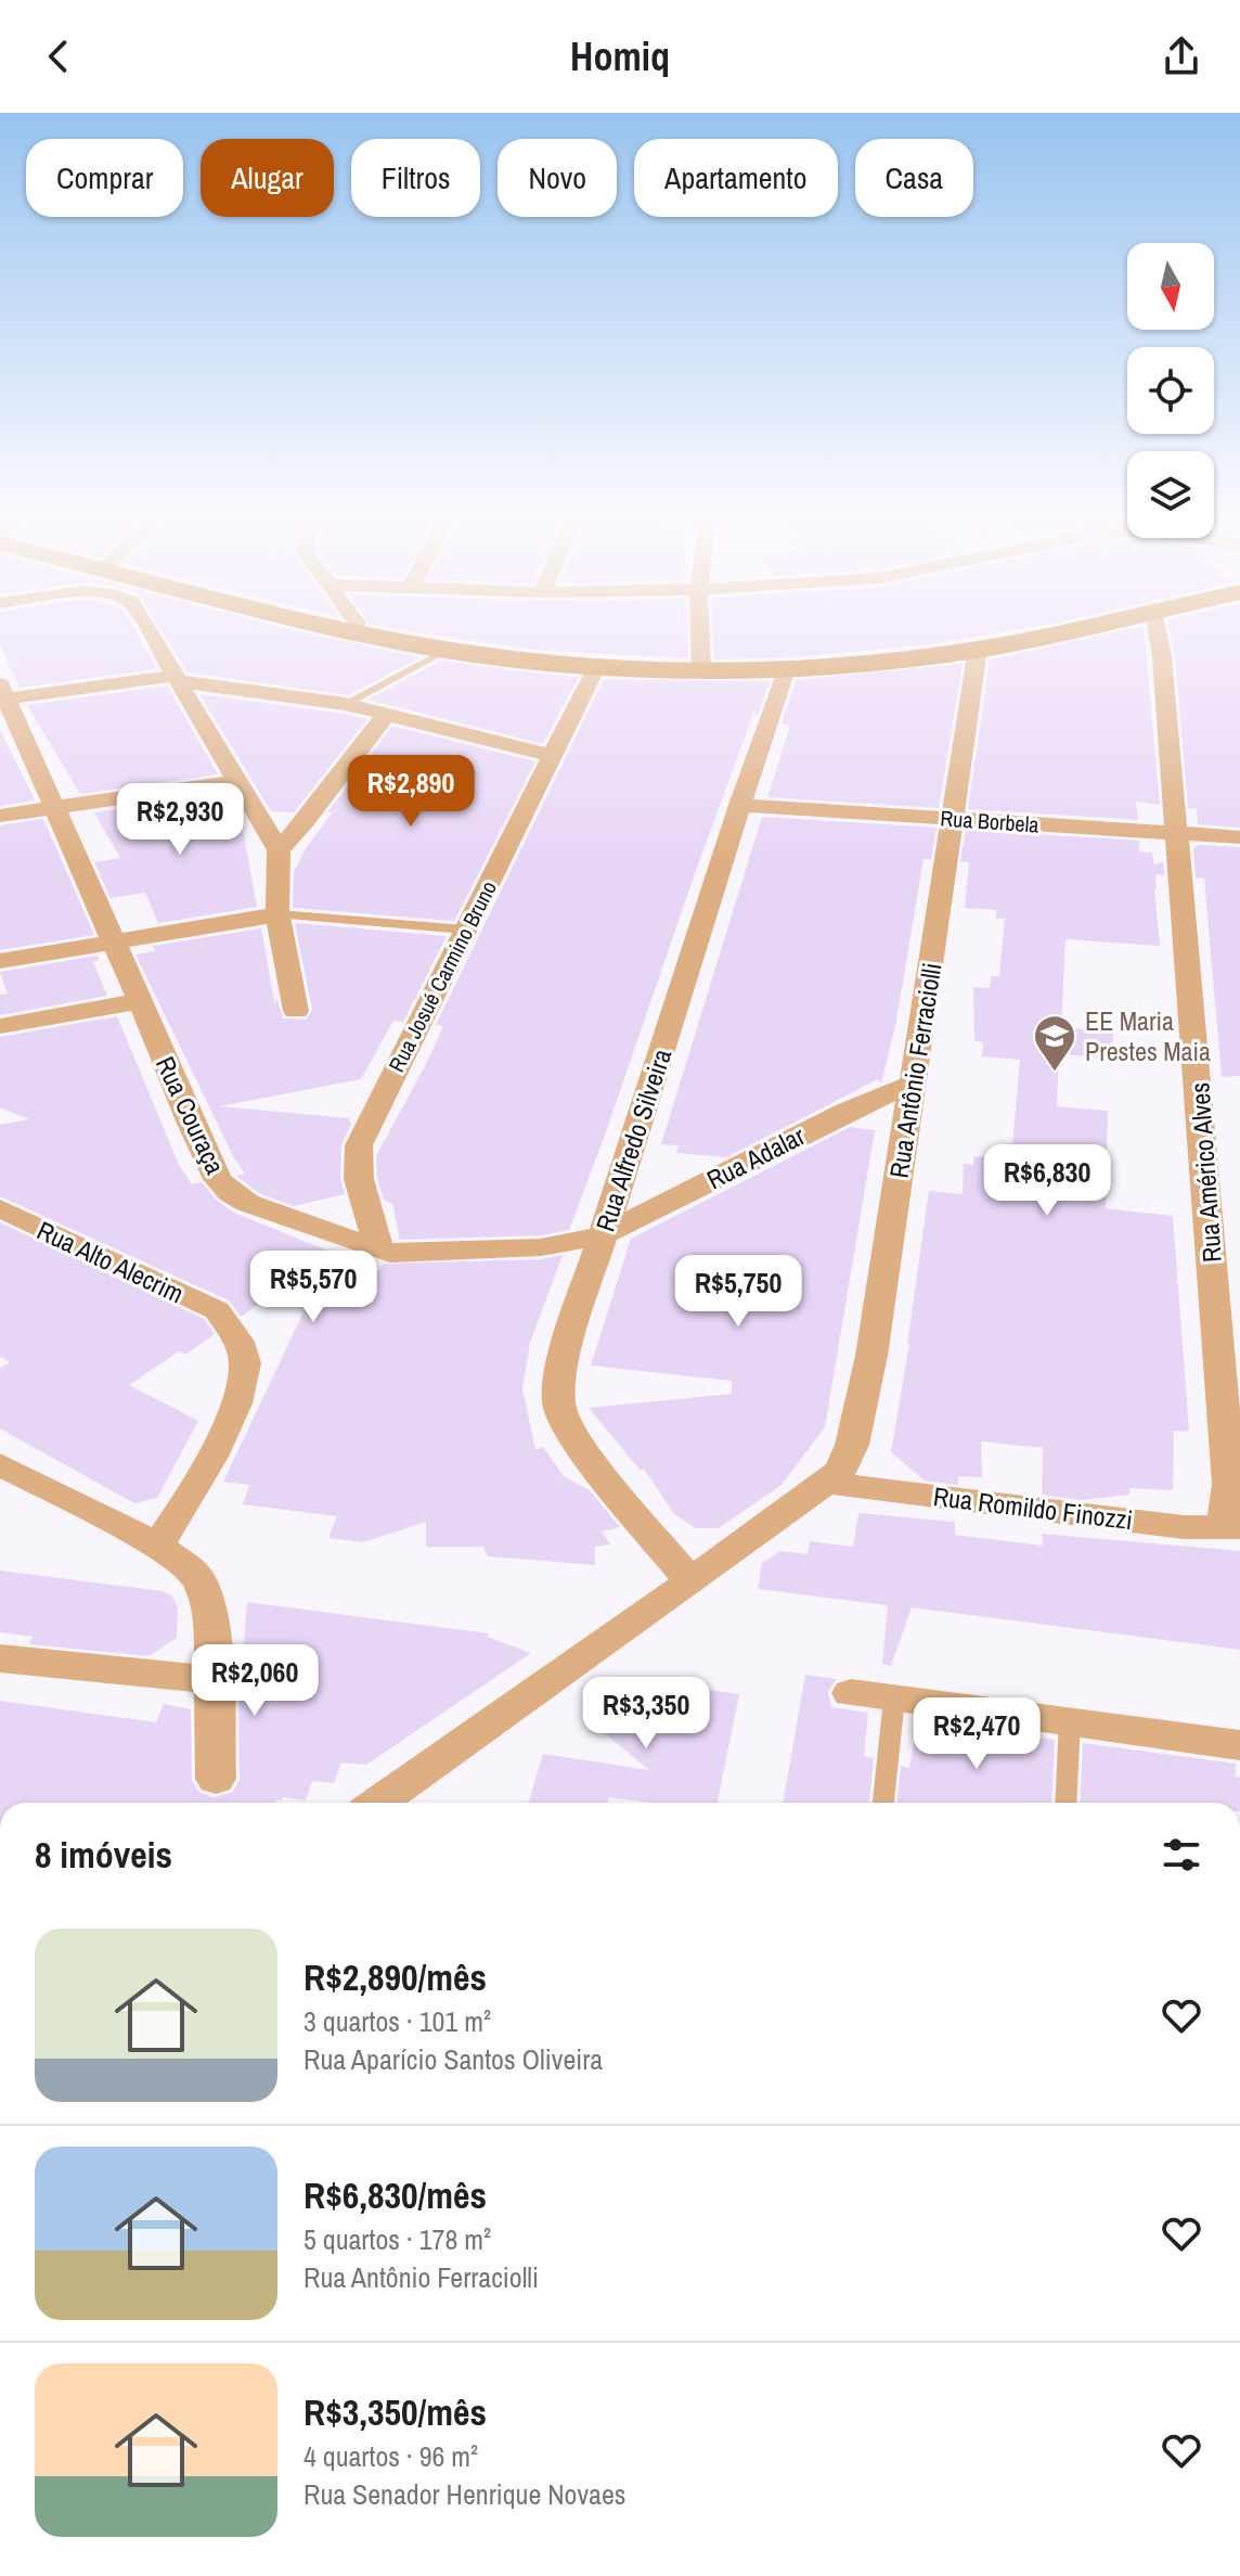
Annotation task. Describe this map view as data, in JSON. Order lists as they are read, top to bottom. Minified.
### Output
{"streets":{"street":["Rua Borbela","Rua Josué Carmino Bruno","Rua Antônio Ferraciolli","Rua Couraça","Rua Alfredo Silveira","Rua Adalar","Rua Américo Alves","Rua Alto Alecrim","Rua Romildo Finozzi"]},"crossings":[["Rua Borbela","Rua Antônio Ferraciolli"],["Rua Borbela","Rua Alfredo Silveira"],["Rua Borbela","Rua Américo Alves"],["Rua Josué Carmino Bruno","Rua Couraça"],["Rua Antônio Ferraciolli","Rua Alfredo Silveira"],["Rua Antônio Ferraciolli","Rua Adalar"],["Rua Antônio Ferraciolli","Rua Romildo Finozzi"],["Rua Couraça","Rua Alfredo Silveira"],["Rua Couraça","Rua Adalar"],["Rua Alfredo Silveira","Rua Adalar"],["Rua Américo Alves","Rua Romildo Finozzi"]],"places":{"school or university":["EE Maria Prestes Maia"]},"north":"bottom","page":{"header":"Homiq","chip":["Comprar","Alugar","Filtros","Novo","Apartamento","Casa"],"price":["R$2,890","R$2,930","R$6,830","R$5,570","R$5,750","R$2,060","R$3,350","R$2,470"],"heading":"8 imóveis","list":[{"name":"R$2,890/mês","note":"3 quartos · 101 m² · Rua Aparício Santos Oliveira"},{"name":"R$6,830/mês","note":"5 quartos · 178 m² · Rua Antônio Ferraciolli"},{"name":"R$3,350/mês","note":"4 quartos · 96 m² · Rua Senador Henrique Novaes"}]}}
